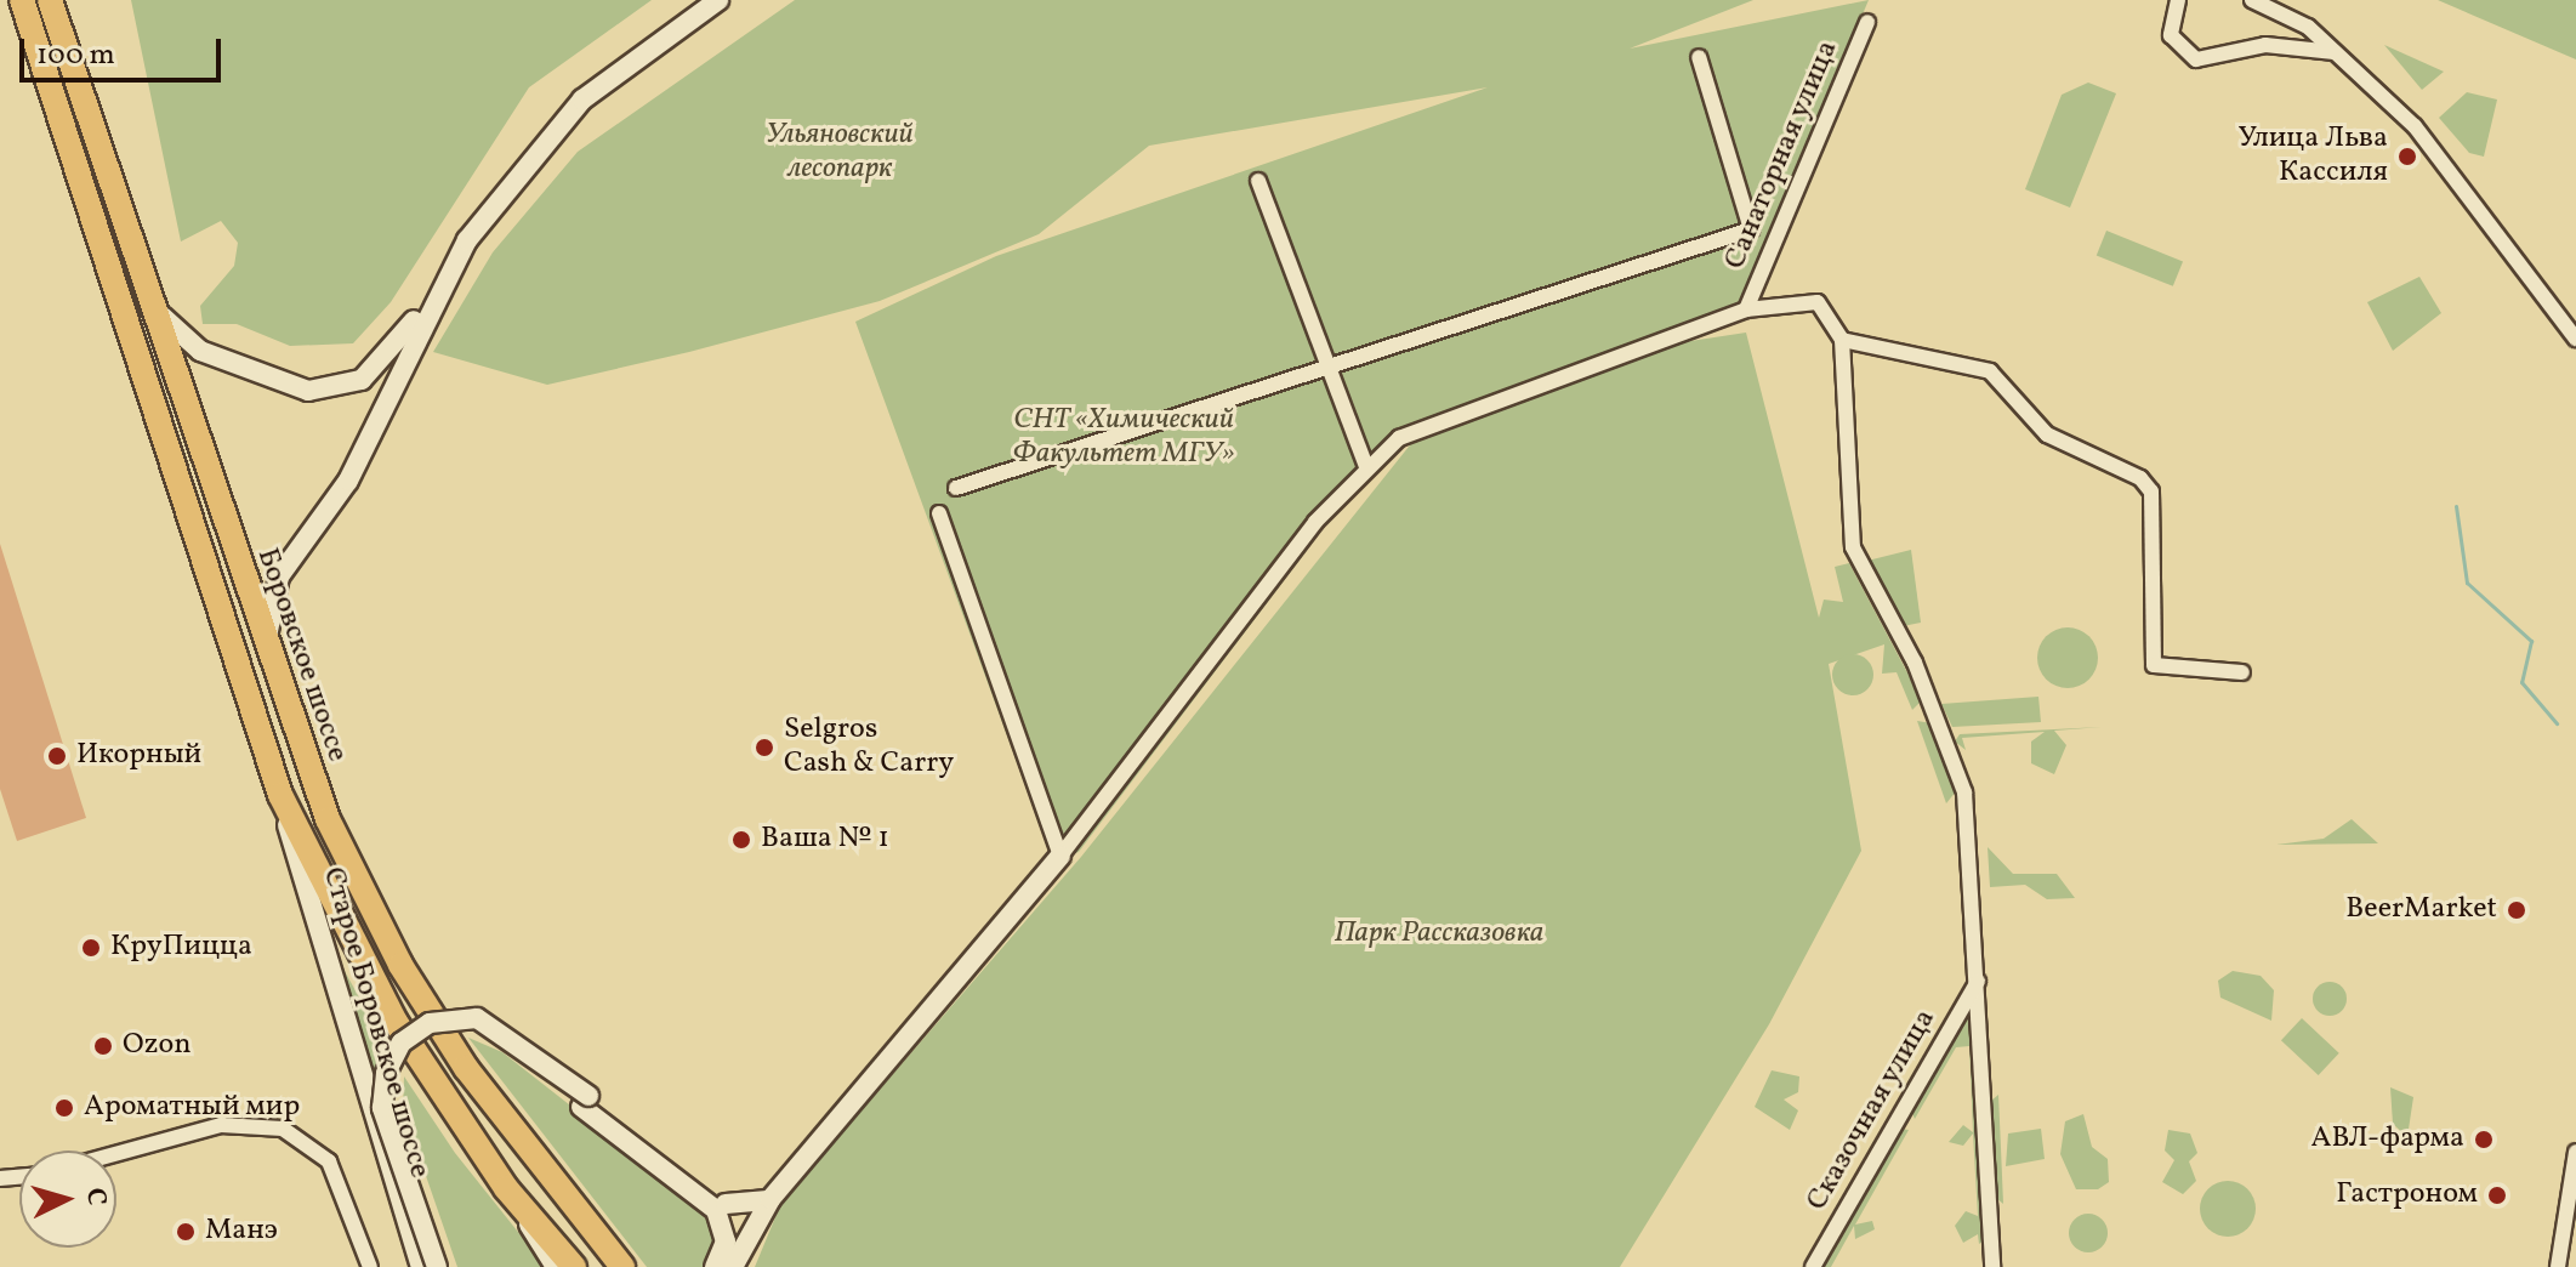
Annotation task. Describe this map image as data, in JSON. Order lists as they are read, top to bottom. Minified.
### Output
{"streets":{"main road":["Боровское шоссе"],"street":["Санаторная улица","Старое Боровское шоссе","Сказочная улица"]},"parks":["Ульяновский лесопарк","СНТ «Химический Факультет МГУ»","Парк Рассказовка"],"places":["Улица Льва Кассиля","Selgros Cash & Carry","Икорный","Ваша № 1","BeerMarket","КруПицца","Ozon","Ароматный мир","АВЛ-фарма","Гастроном","Манэ"],"scale_bar":"100 m","north":"right"}
